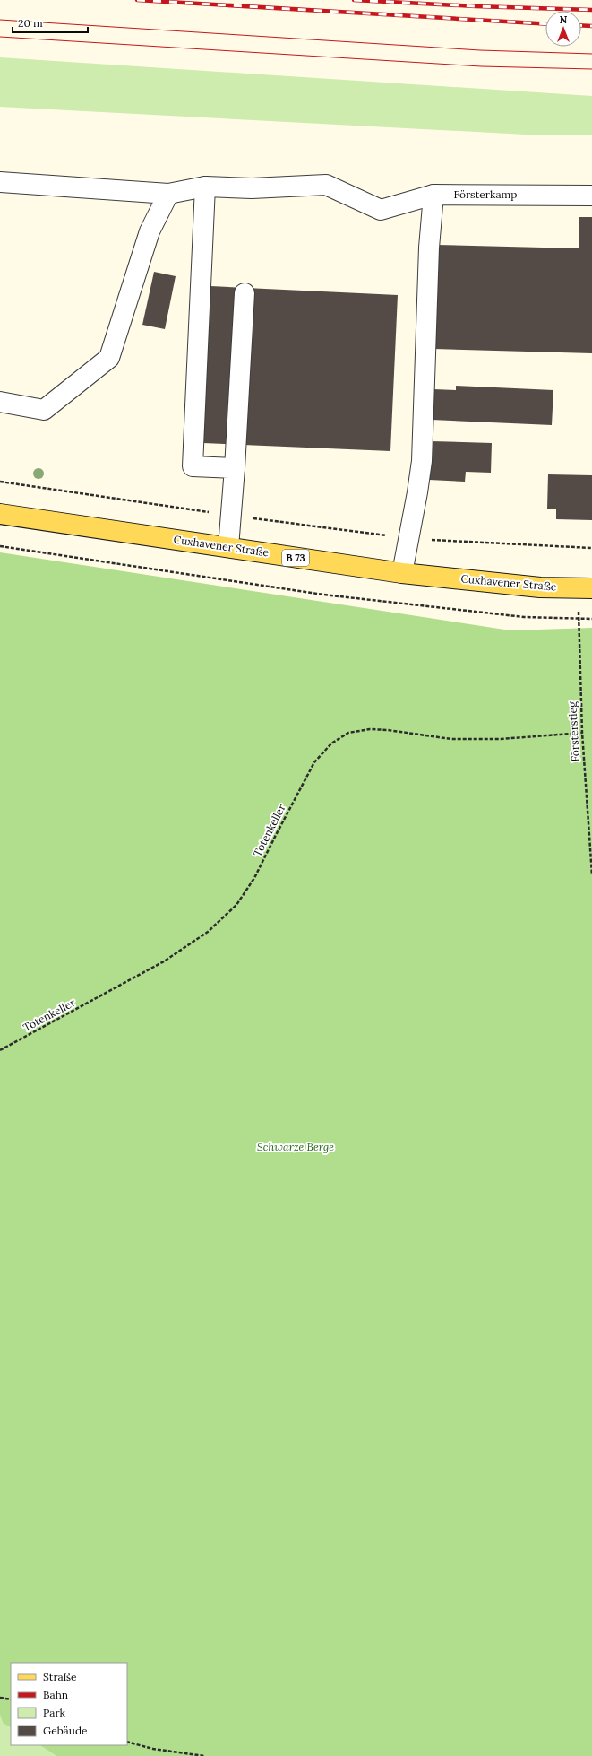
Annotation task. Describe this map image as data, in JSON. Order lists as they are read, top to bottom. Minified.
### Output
{"streets":{"main road":["Cuxhavener Straße","B 73"],"street":["Försterkamp"],"path":["Försterstieg","Totenkeller"]},"crossings":[["Cuxhavener Straße","Försterstieg"],["Försterstieg","Totenkeller"]],"parks":["Schwarze Berge"],"legend":["Straße","Bahn","Park","Gebäude"],"scale_bar":"20 m","north":"top"}
